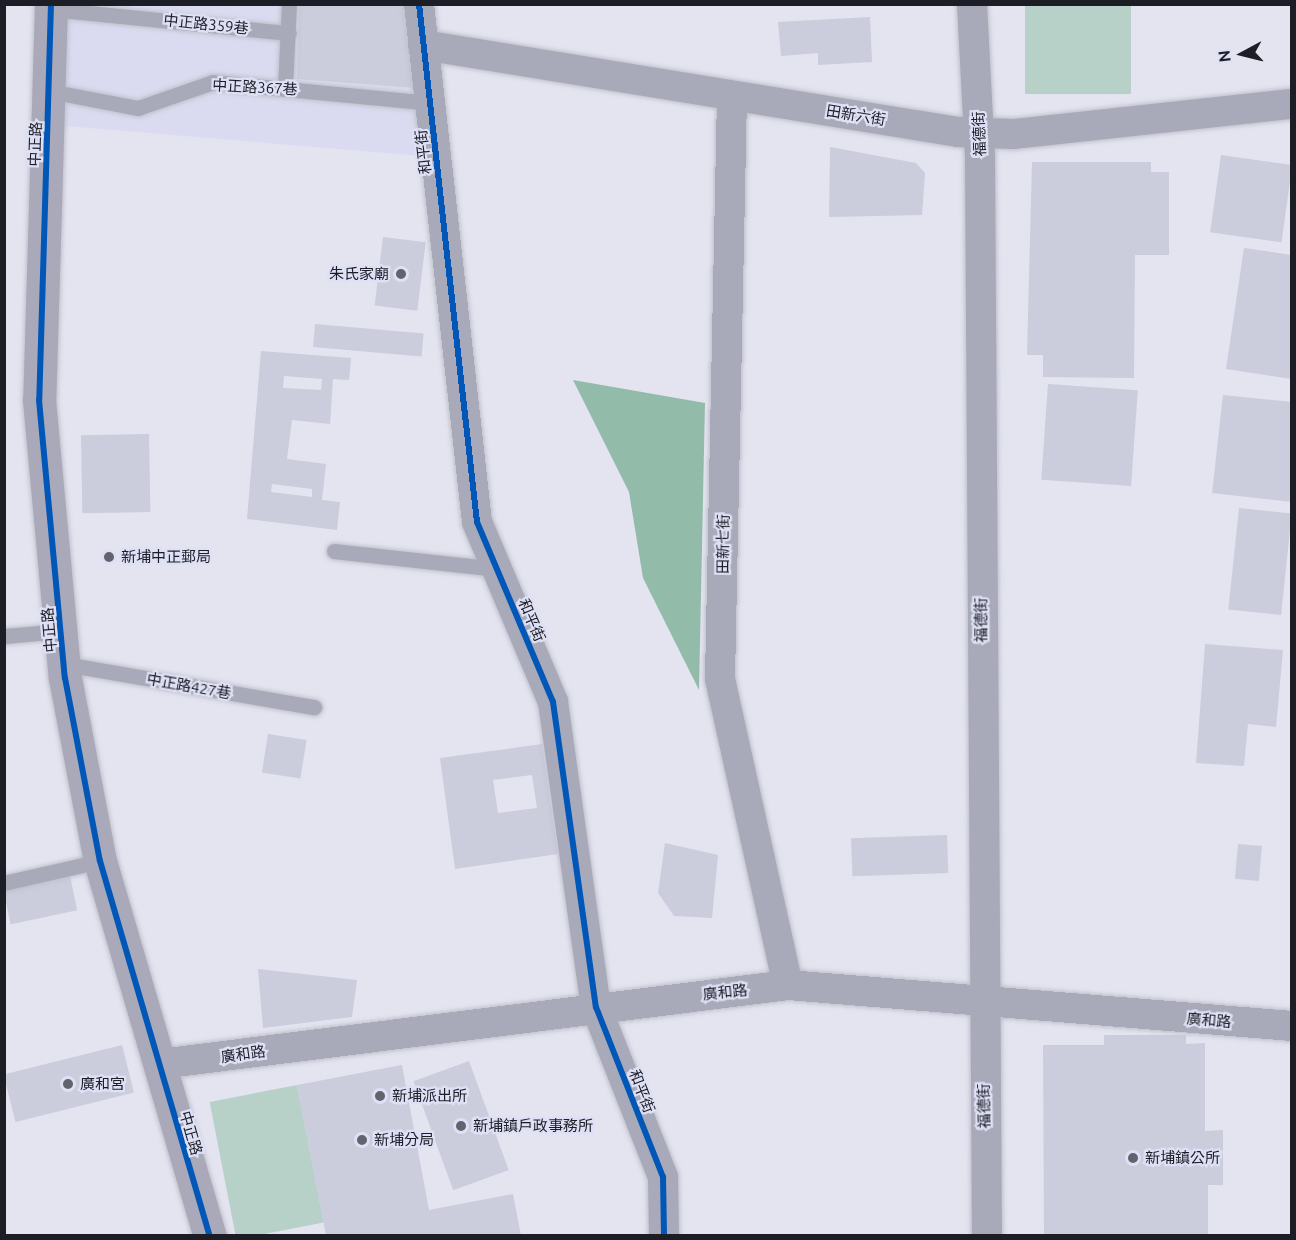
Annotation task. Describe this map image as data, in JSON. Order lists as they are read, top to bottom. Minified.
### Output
{"streets":{"street":["田新六街","福德街","中正路","和平街","田新七街","廣和路"],"lane":["中正路359巷","中正路367巷","中正路427巷"]},"crossings":[["中正路359巷","中正路"],["中正路367巷","中正路"],["中正路367巷","和平街"],["田新六街","福德街"],["田新六街","和平街"],["田新六街","田新七街"],["福德街","廣和路"],["中正路","中正路427巷"],["中正路","廣和路"],["和平街","廣和路"],["田新七街","廣和路"]],"places":["朱氏家廟","新埔中正郵局","廣和宮","新埔派出所","新埔鎮戶政事務所","新埔分局","新埔鎮公所"],"north":"left"}
